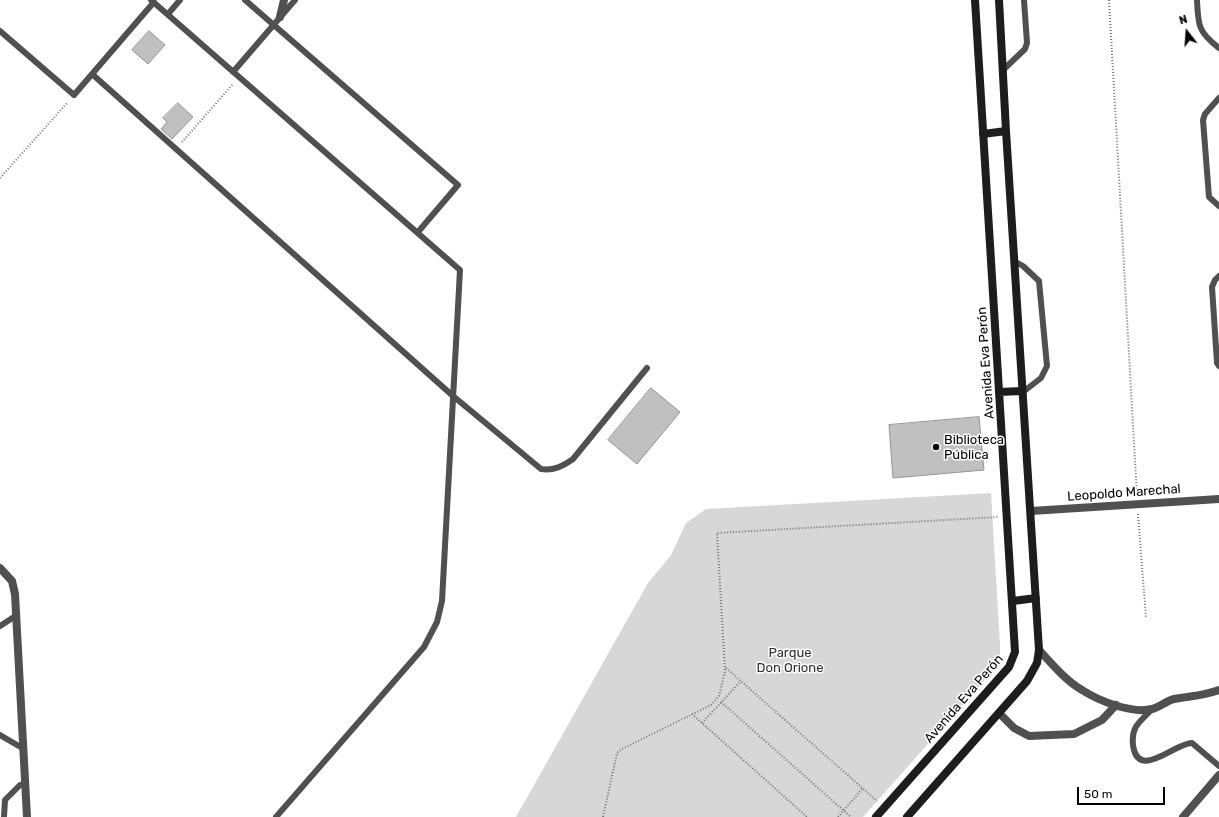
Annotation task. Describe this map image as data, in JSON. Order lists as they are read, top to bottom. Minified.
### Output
{"streets":{"main road":["Avenida Eva Perón"],"street":["Leopoldo Marechal"]},"parks":["Parque Don Orione"],"places":["Biblioteca Pública"],"scale_bar":"50 m","north":"top"}
